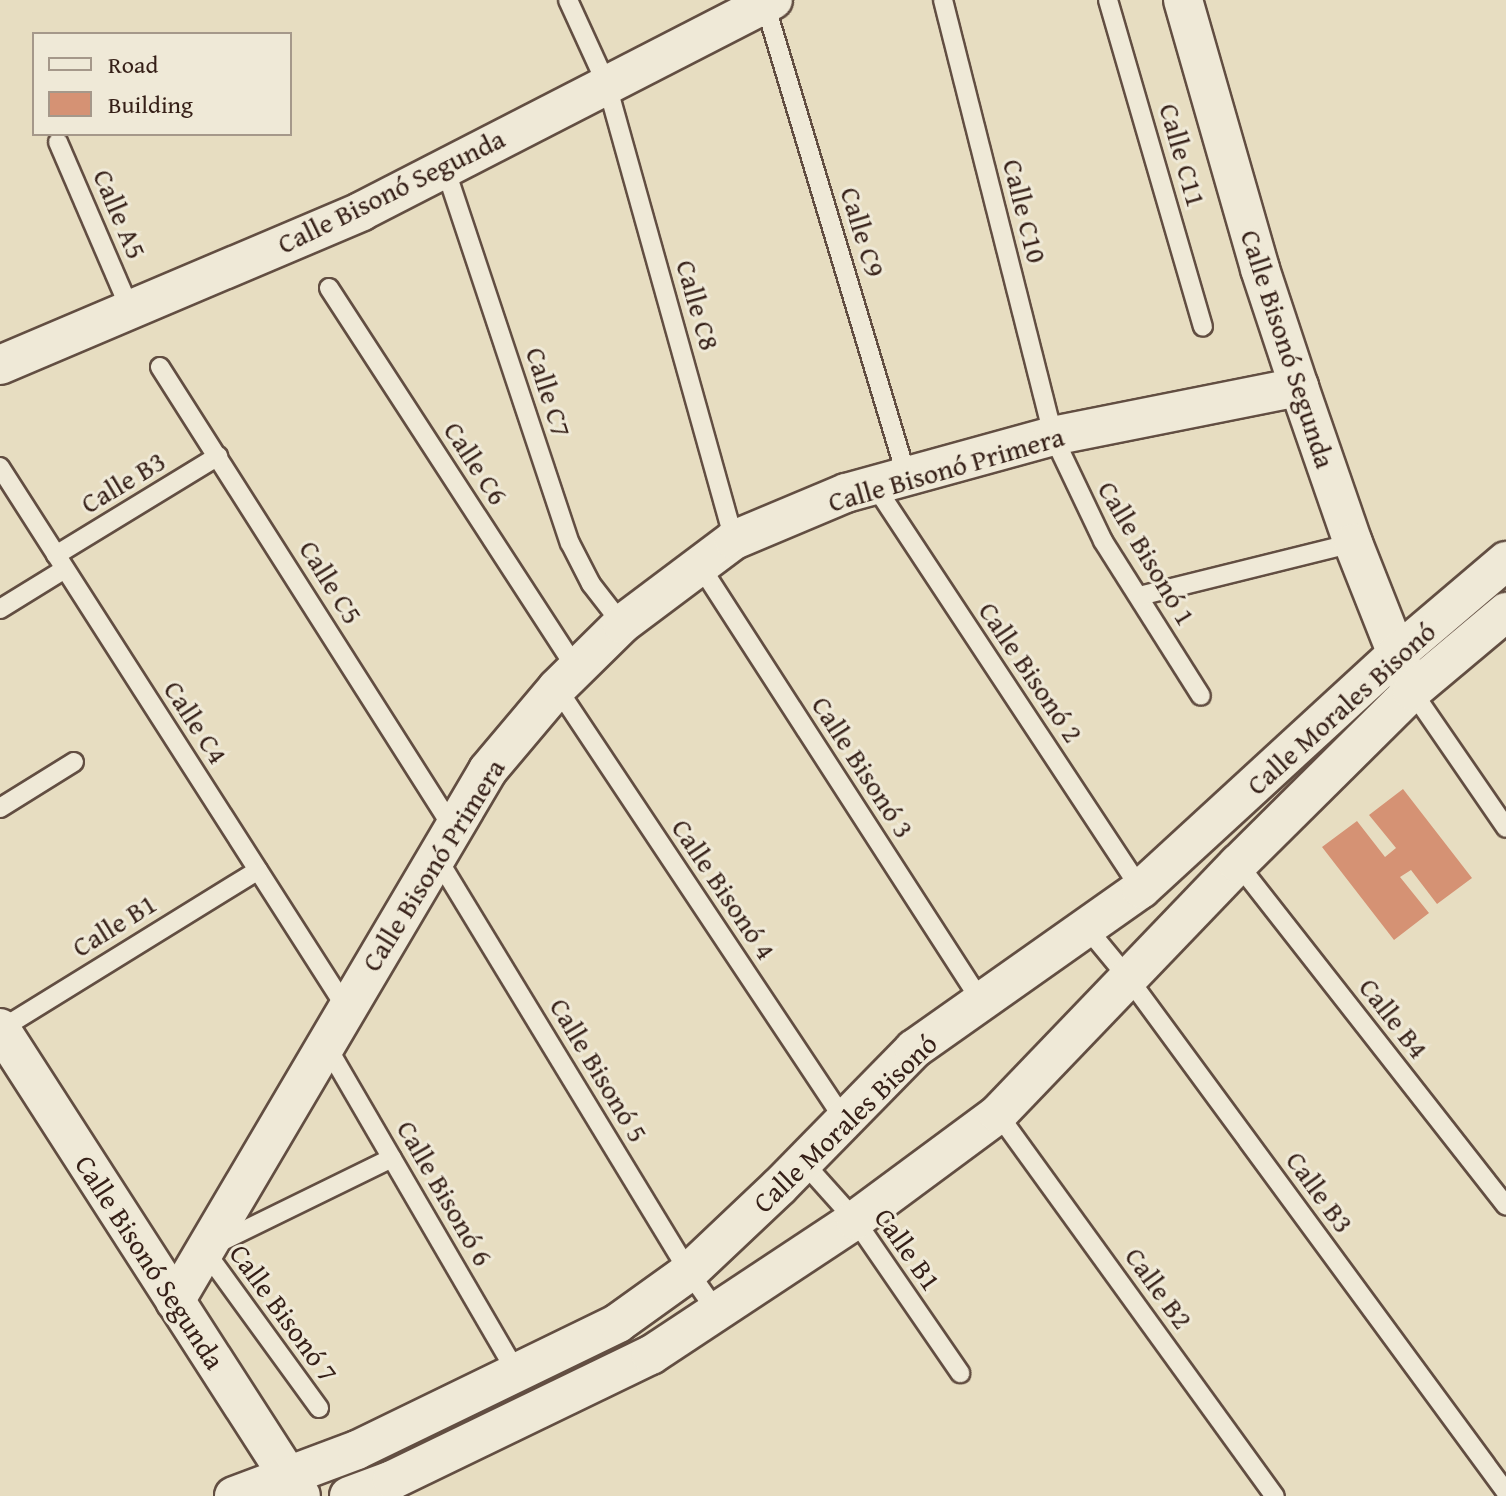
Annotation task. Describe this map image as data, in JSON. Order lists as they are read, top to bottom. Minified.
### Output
{"streets":{"street":["Calle Bisonó Segunda","Calle Bisonó Primera","Calle Morales Bisonó"],"lane":["Calle C11","Calle C10","Calle A5","Calle C9","Calle C8","Calle C7","Calle C6","Calle B3","Calle Bisonó 1","Calle C5","Calle Bisonó 2","Calle C4","Calle Bisonó 3","Calle Bisonó 4","Calle B1","Calle B4","Calle Bisonó 5","Calle Bisonó 6","Calle B2","Calle Bisonó 7"]},"crossings":[["Calle Bisonó Segunda","Calle A5"],["Calle Bisonó Segunda","Calle C9"],["Calle Bisonó Segunda","Calle C8"],["Calle Bisonó Segunda","Calle C7"],["Calle Bisonó Segunda","Calle Bisonó Primera"],["Calle Bisonó Segunda","Calle Morales Bisonó"],["Calle Bisonó Segunda","Calle B1"],["Calle C10","Calle Bisonó Primera"],["Calle C10","Calle Bisonó 1"],["Calle C9","Calle Bisonó Primera"],["Calle C9","Calle Bisonó 2"],["Calle C8","Calle Bisonó Primera"],["Calle C7","Calle Bisonó Primera"],["Calle C6","Calle Bisonó Primera"],["Calle C6","Calle Bisonó 4"],["Calle Bisonó Primera","Calle Bisonó 1"],["Calle Bisonó Primera","Calle C5"],["Calle Bisonó Primera","Calle Bisonó 2"],["Calle Bisonó Primera","Calle C4"],["Calle Bisonó Primera","Calle Bisonó 3"],["Calle Bisonó Primera","Calle Bisonó 4"],["Calle Bisonó Primera","Calle Bisonó 5"],["Calle Bisonó Primera","Calle Bisonó 6"],["Calle Bisonó Primera","Calle Bisonó 7"],["Calle B3","Calle C5"],["Calle B3","Calle Morales Bisonó"],["Calle B3","Calle C4"],["Calle C5","Calle Bisonó 5"],["Calle Bisonó 2","Calle Morales Bisonó"],["Calle Morales Bisonó","Calle Bisonó 3"],["Calle Morales Bisonó","Calle Bisonó 4"],["Calle Morales Bisonó","Calle B1"],["Calle Morales Bisonó","Calle B4"],["Calle Morales Bisonó","Calle Bisonó 5"],["Calle Morales Bisonó","Calle Bisonó 6"],["Calle Morales Bisonó","Calle B2"],["Calle C4","Calle B1"]],"legend":["Road","Building"]}
